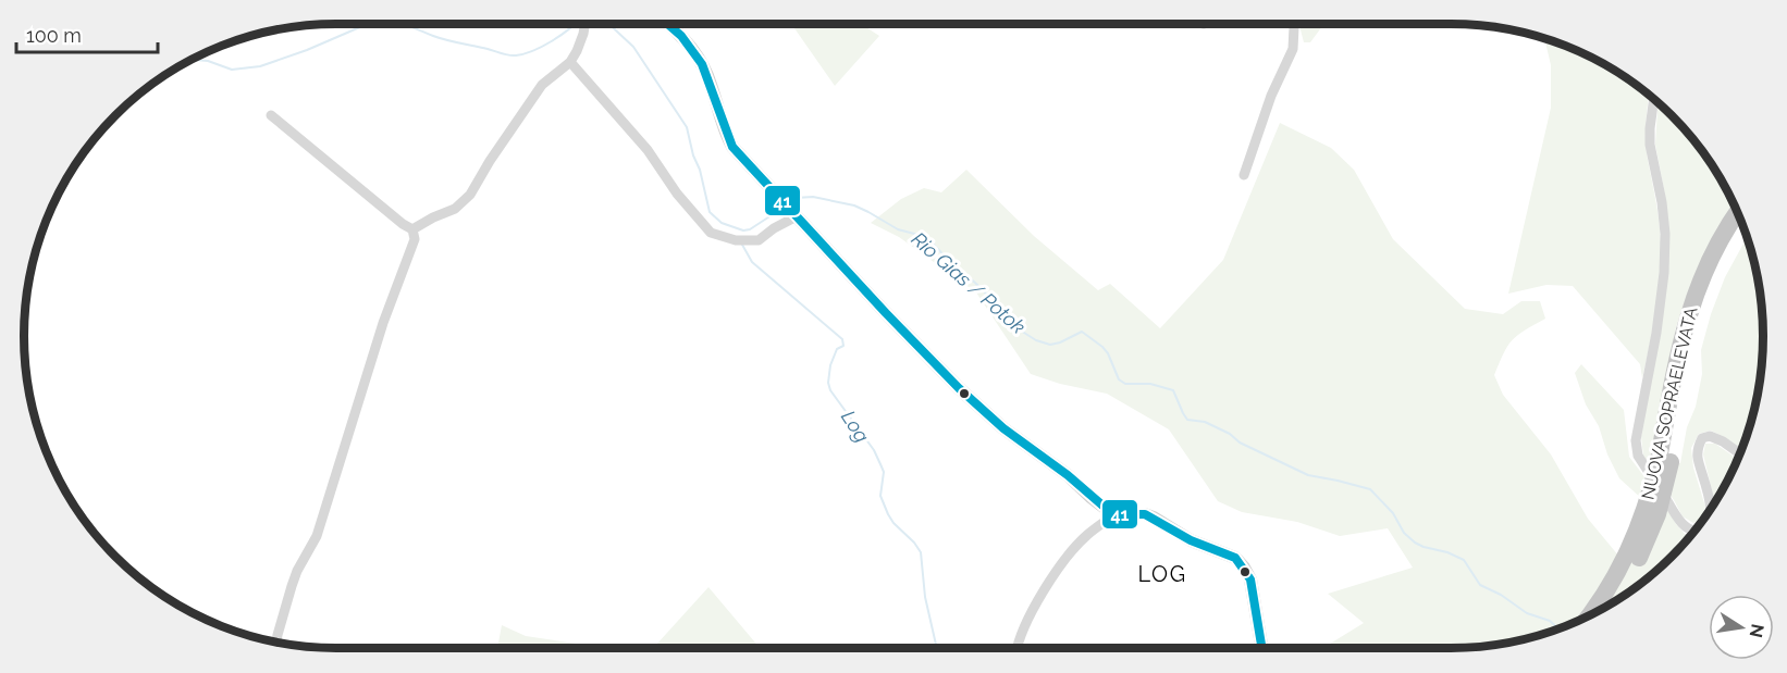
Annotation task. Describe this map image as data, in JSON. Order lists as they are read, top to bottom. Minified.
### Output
{"streets":{"highway":["NUOVA SOPRAELEVATA"]},"districts":["LOG"],"water":["Rio Gias / Potok","Log"],"lines":["transit line 41"],"scale_bar":"100 m","north":"right"}
